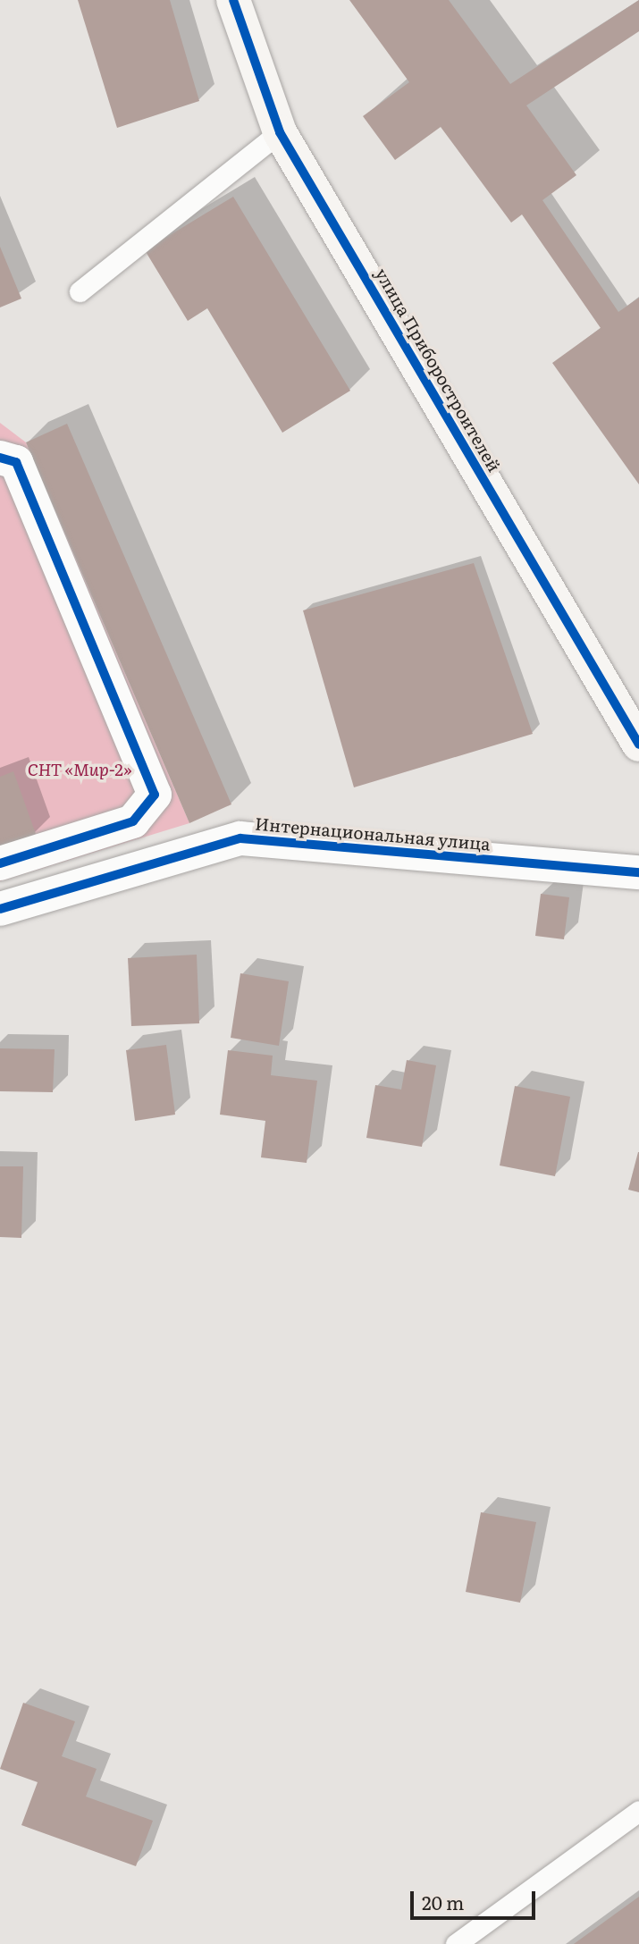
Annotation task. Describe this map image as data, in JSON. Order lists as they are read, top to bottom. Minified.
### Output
{"streets":{"street":["улица Приборостроителей","Интернациональная улица"]},"parks":["СНТ «Мир-2»"],"scale_bar":"20 m"}
